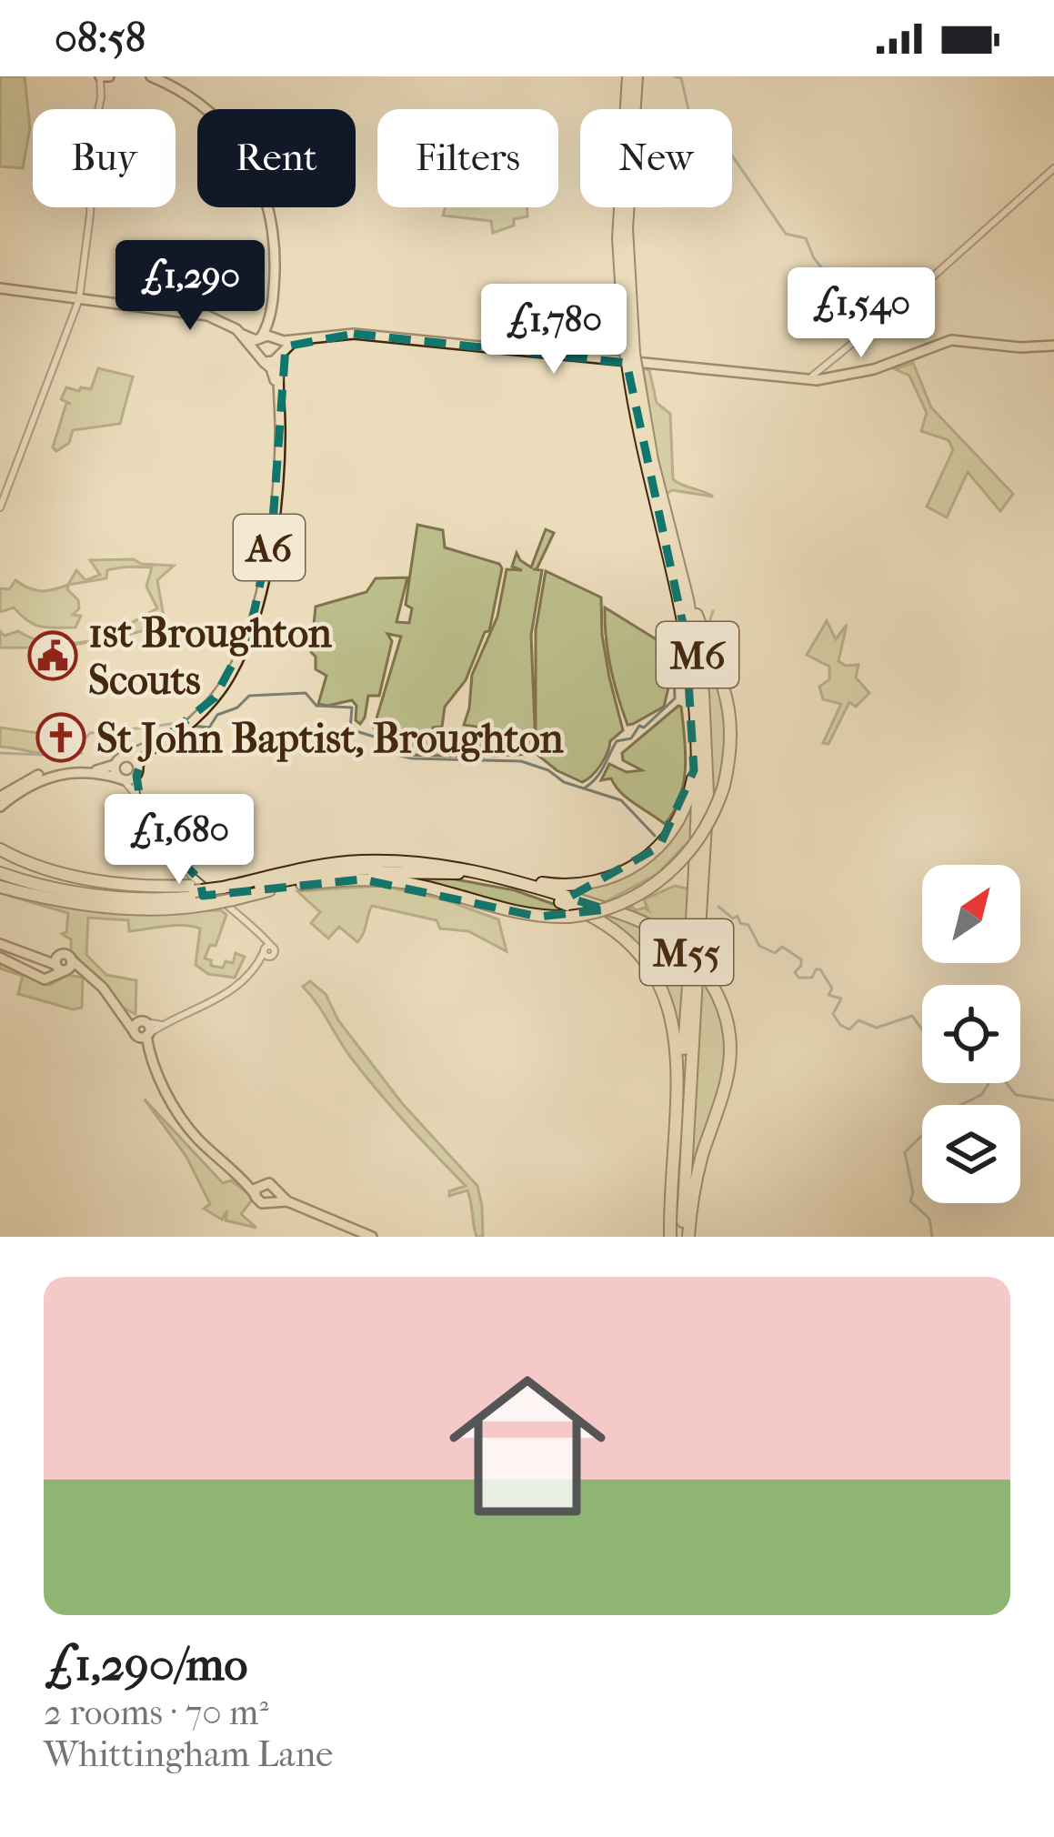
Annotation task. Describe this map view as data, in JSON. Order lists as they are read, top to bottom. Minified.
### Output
{"streets":{"highway":["M6","M55"],"main road":["A6"]},"crossings":[["M6","M55"]],"places":{"public building":["1st Broughton Scouts"],"church":["St John Baptist, Broughton"]},"north":"top right","page":{"status":"08:58","chip":["Buy","Rent","Filters","New"],"price":["£1,290","£1,540","£1,780","£1,680"],"list":[{"name":"£1,290/mo","note":"2 rooms · 70 m² · Whittingham Lane"}]}}
